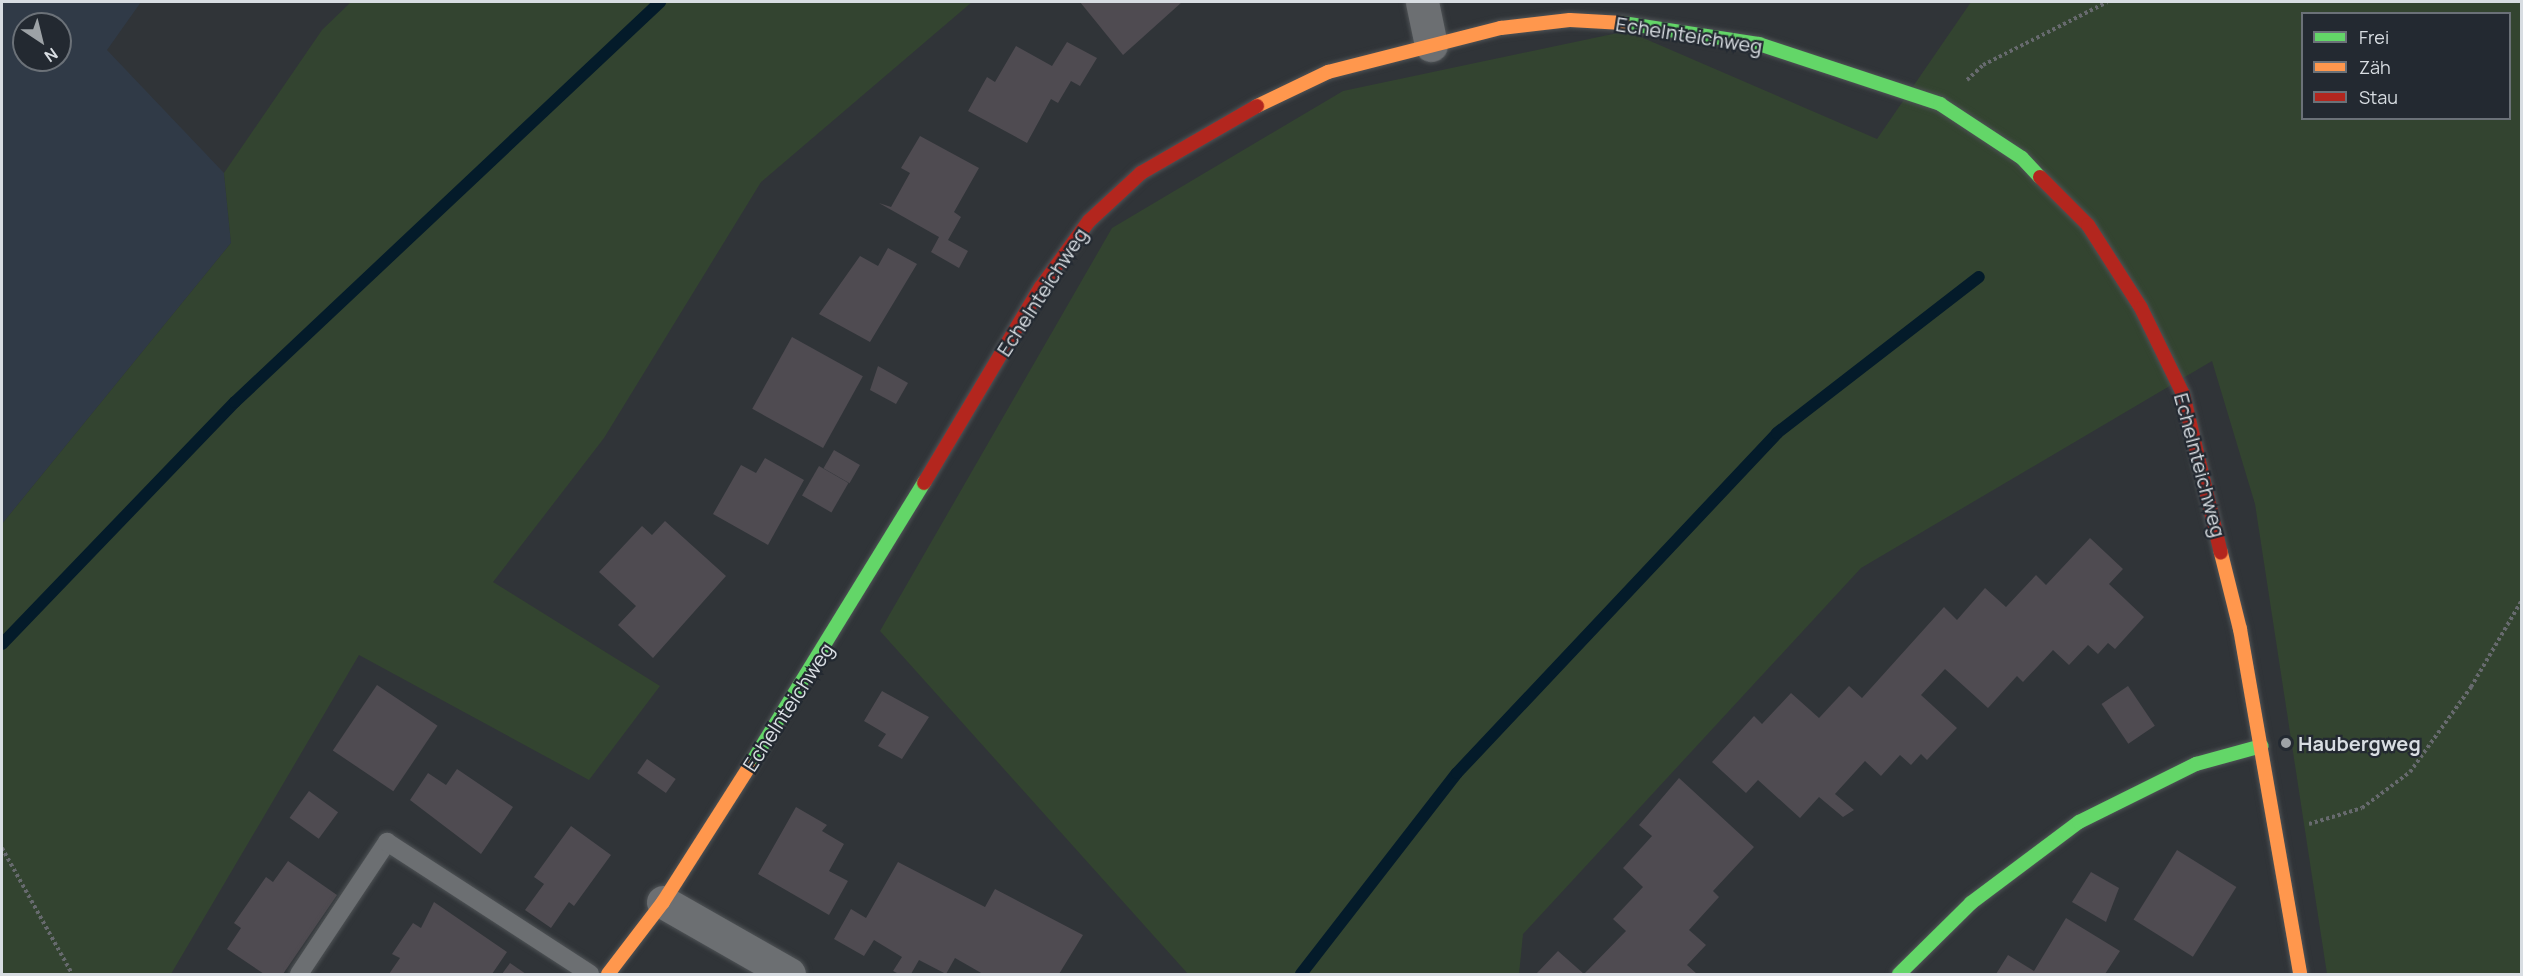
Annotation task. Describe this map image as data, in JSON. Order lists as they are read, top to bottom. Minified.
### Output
{"streets":{"street":["Echelnteichweg"]},"places":["Haubergweg"],"legend":["Frei","Zäh","Stau"],"north":"bottom right"}
